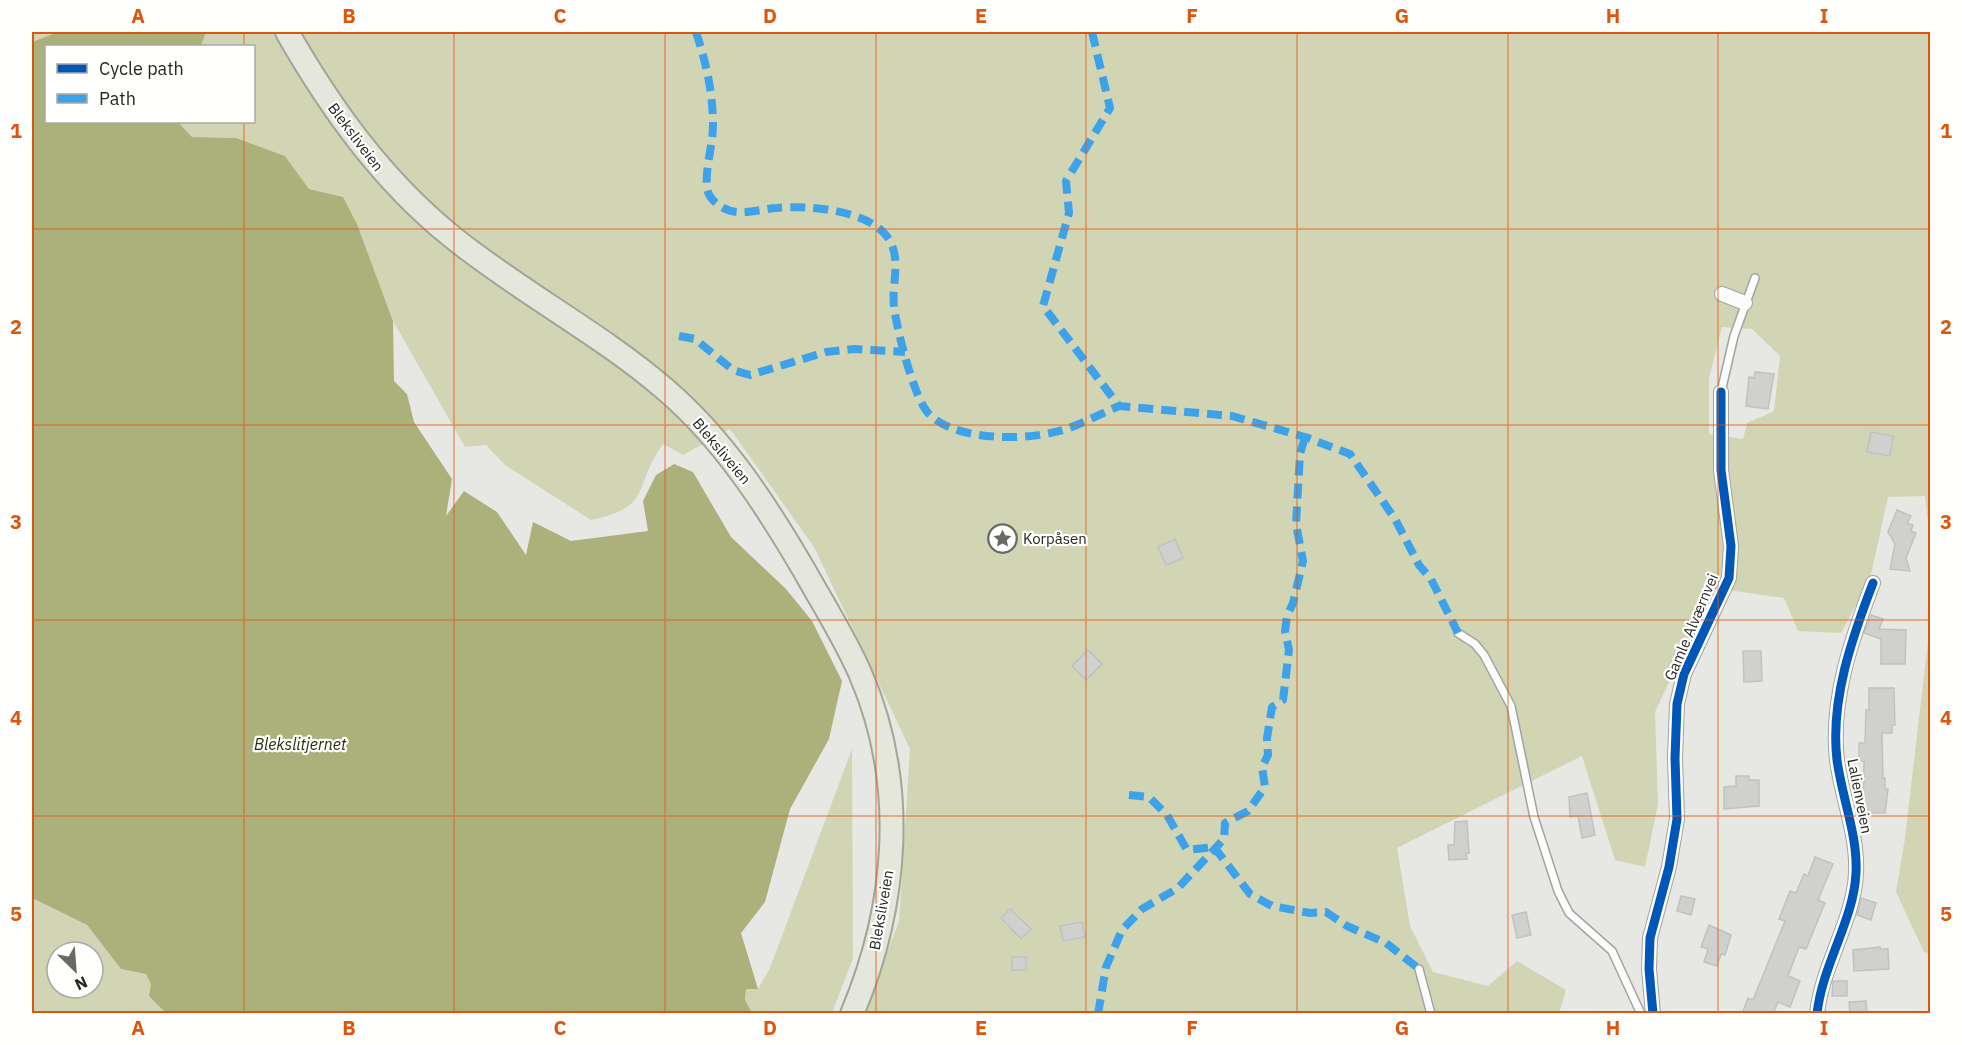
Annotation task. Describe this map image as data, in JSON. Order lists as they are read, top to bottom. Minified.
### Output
{"streets":{"main road":["Bleksliveien"],"street":["Gamle Alværnvei","Lalienveien"]},"water":["Blekslitjernet"],"places":{"place":["Korpåsen"]},"legend":["Cycle path","Path"],"north":"bottom right","grid":{"columns":["A","B","C","D","E","F","G","H","I"],"rows":["1","2","3","4","5"]}}
